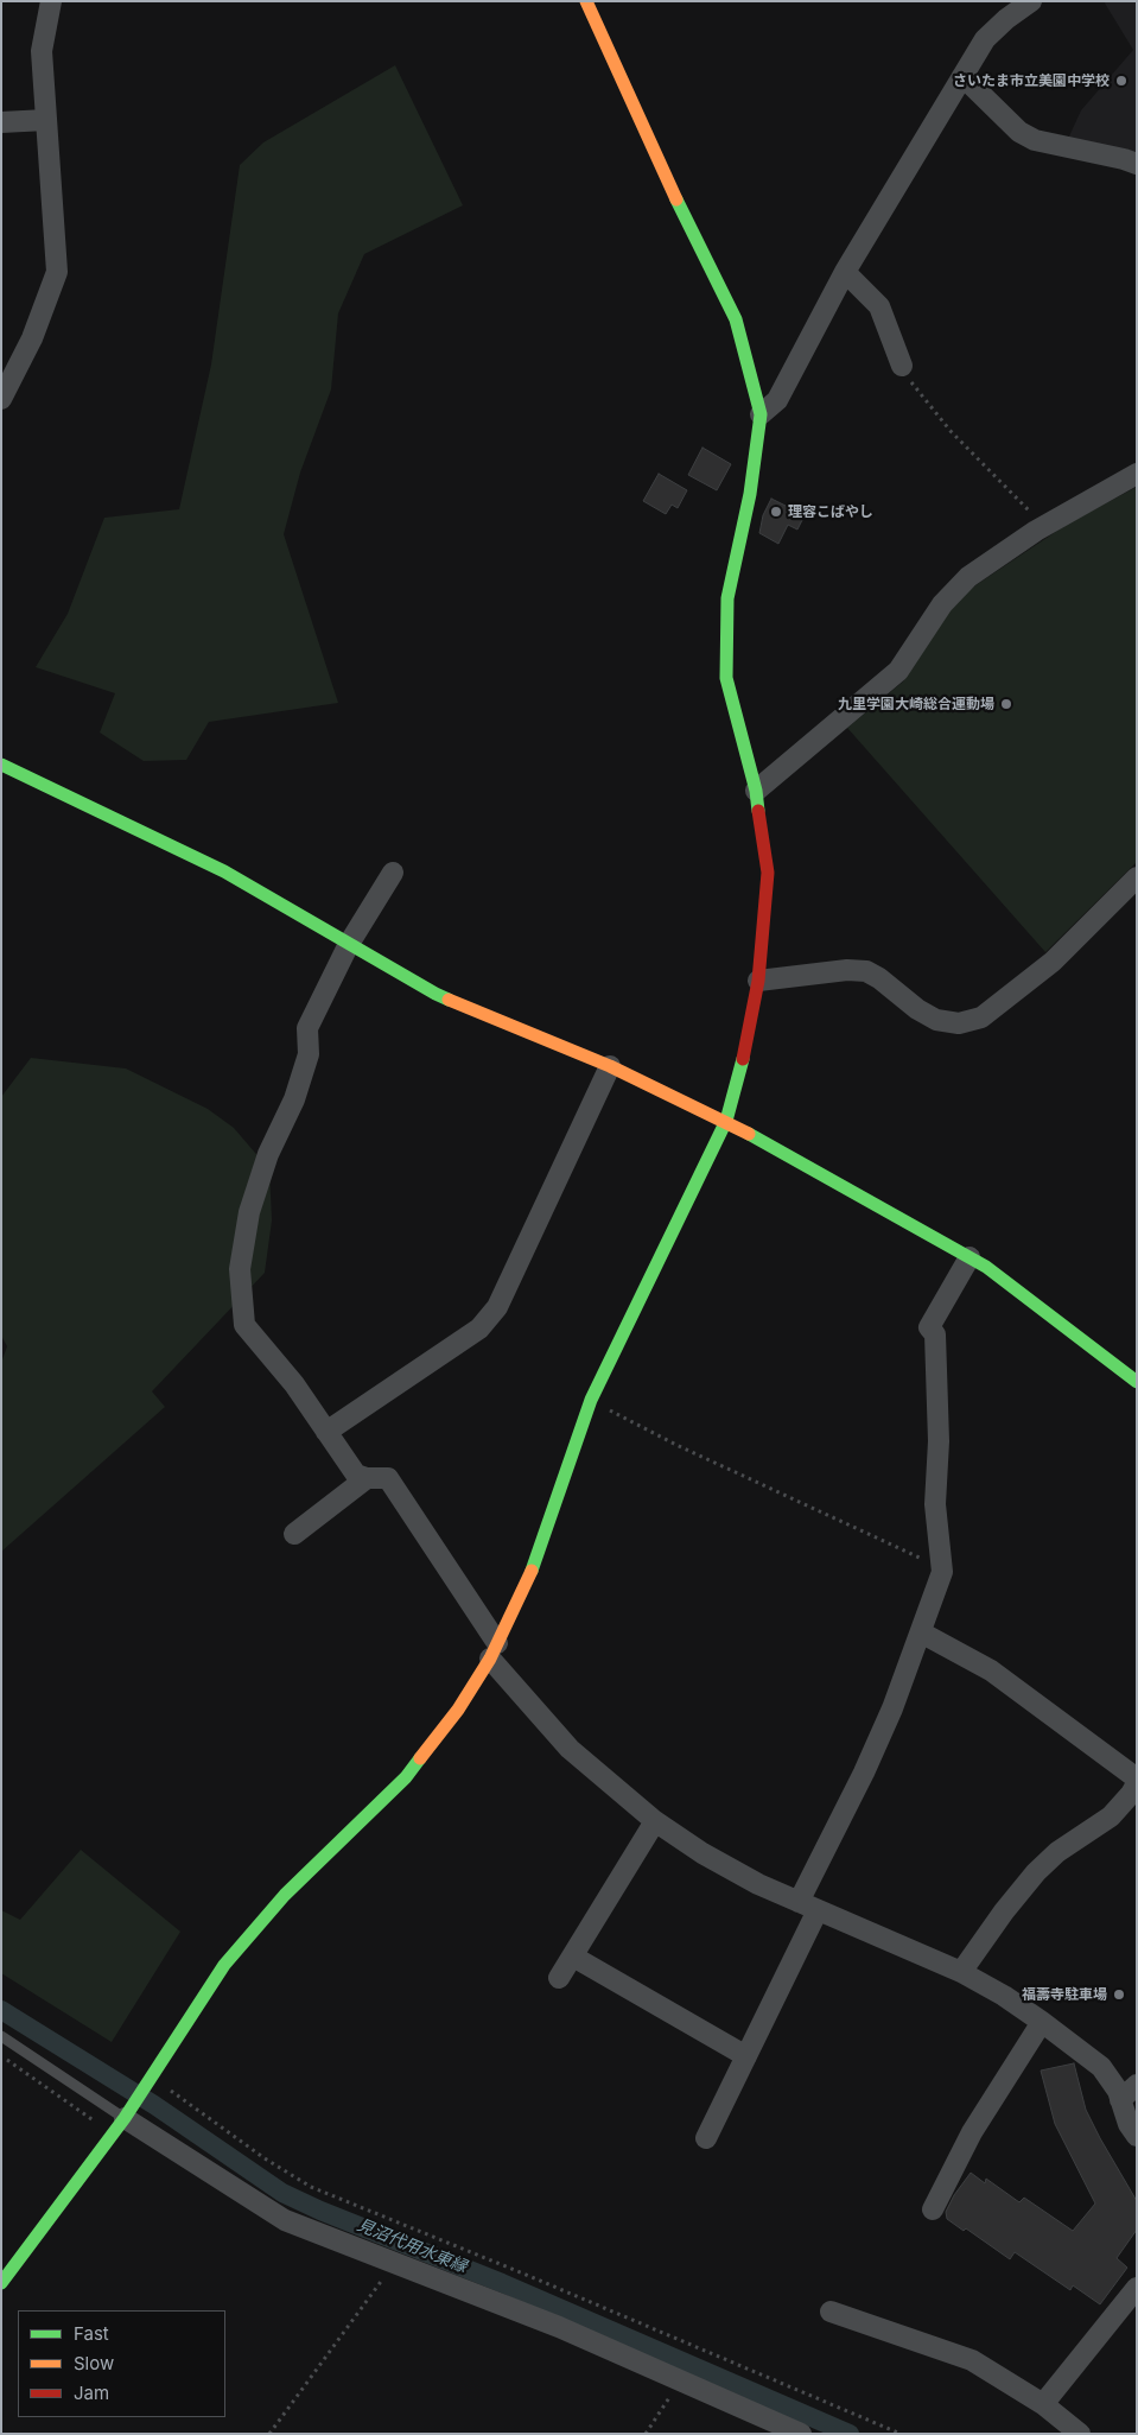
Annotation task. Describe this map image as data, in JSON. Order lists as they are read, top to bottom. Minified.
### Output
{"water":["見沼代用水東縁"],"places":["さいたま市立美園中学校","理容こばやし","九里学園大崎総合運動場","福壽寺駐車場"],"legend":["Fast","Slow","Jam"]}
